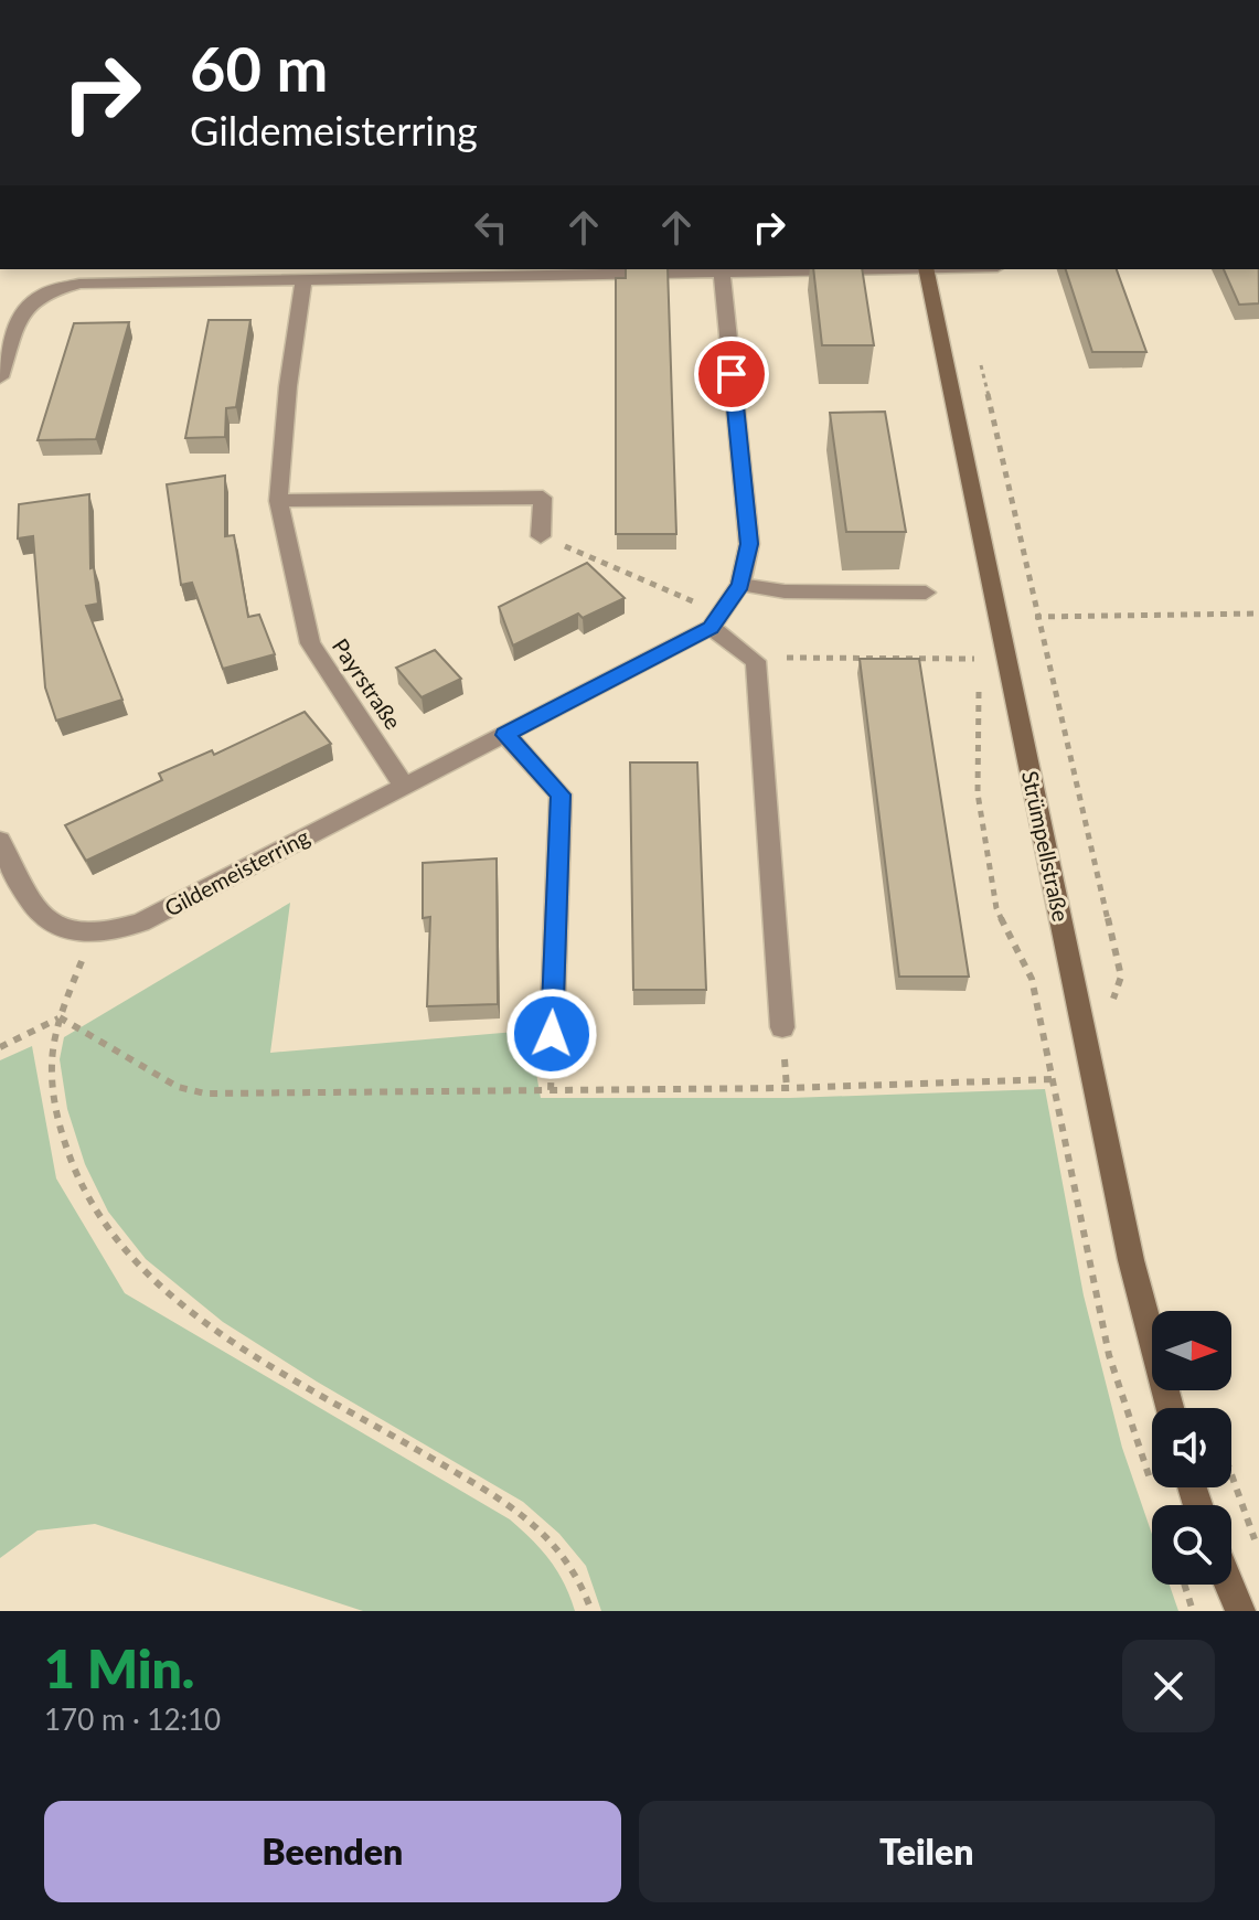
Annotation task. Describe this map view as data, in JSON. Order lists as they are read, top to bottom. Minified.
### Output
{"streets":{"street":["Payrstraße","Strümpellstraße","Gildemeisterring"]},"crossings":[["Payrstraße","Gildemeisterring"]],"north":"right","page":{"turn":["60 m","Gildemeisterring"],"heading":["1 Min.","170 m · 12:10"],"buttons":["Beenden","Teilen"]}}
